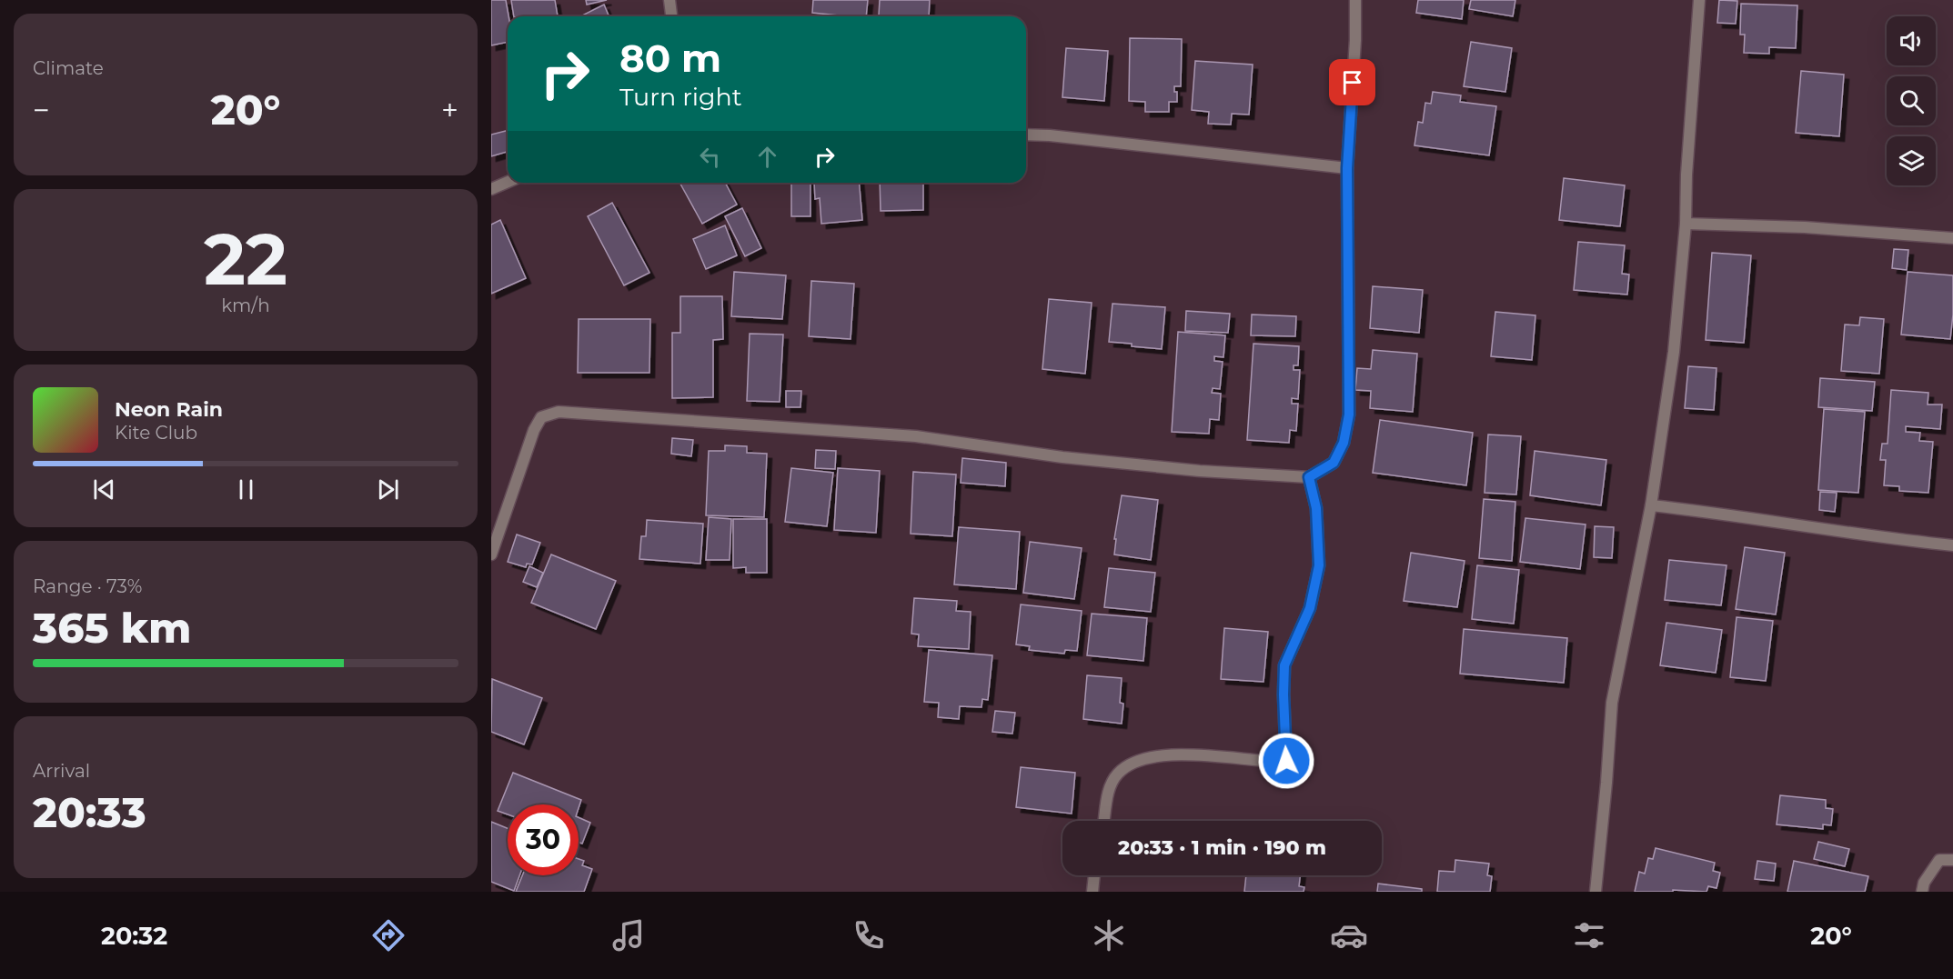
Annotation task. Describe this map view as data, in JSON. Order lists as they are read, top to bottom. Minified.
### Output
{"page":{"tile":["Climate",["22","km/h"],["Range · 73%","365 km"],["Arrival","20:33"]],"turn":["80 m","Turn right"],"heat":["−","20°","+"],"song":["Neon Rain","Kite Club"],"limit":"30","trip":"20:33 · 1 min · 190 m","tabs":["20:32","20°"]}}
